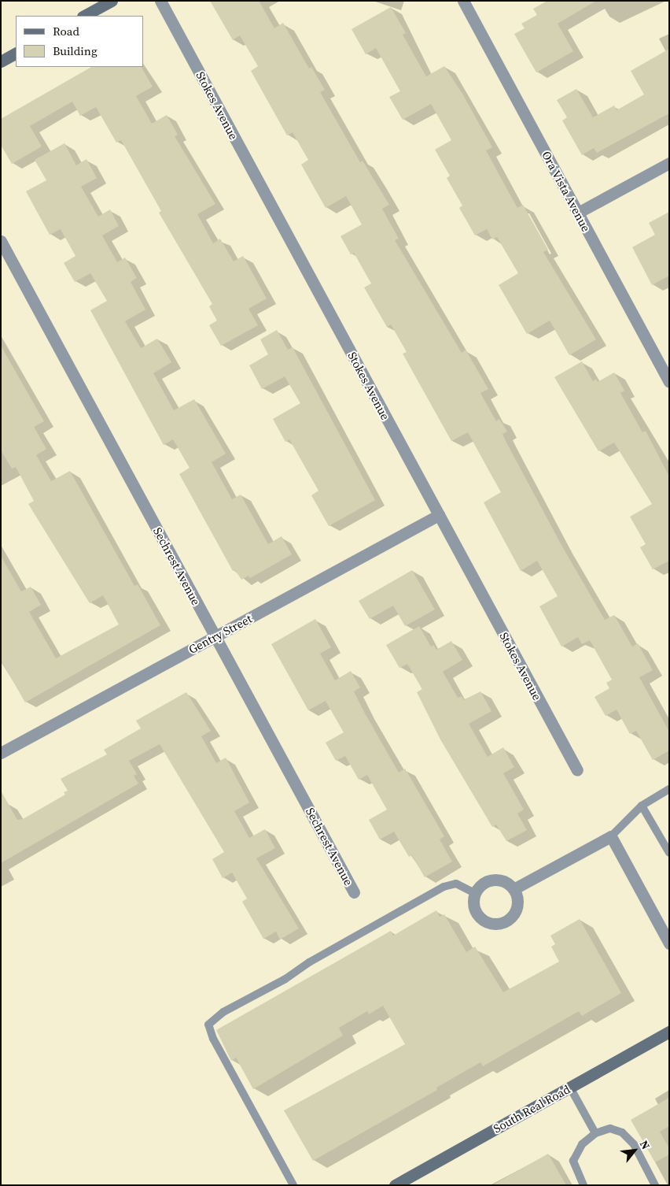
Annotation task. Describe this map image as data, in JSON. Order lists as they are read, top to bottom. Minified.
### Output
{"streets":{"street":["Stokes Avenue","Ora Vista Avenue","Sechrest Avenue","Gentry Street","South Real Road"]},"crossings":[["Stokes Avenue","Gentry Street"],["Sechrest Avenue","Gentry Street"]],"legend":["Road","Building"],"north":"top right"}
